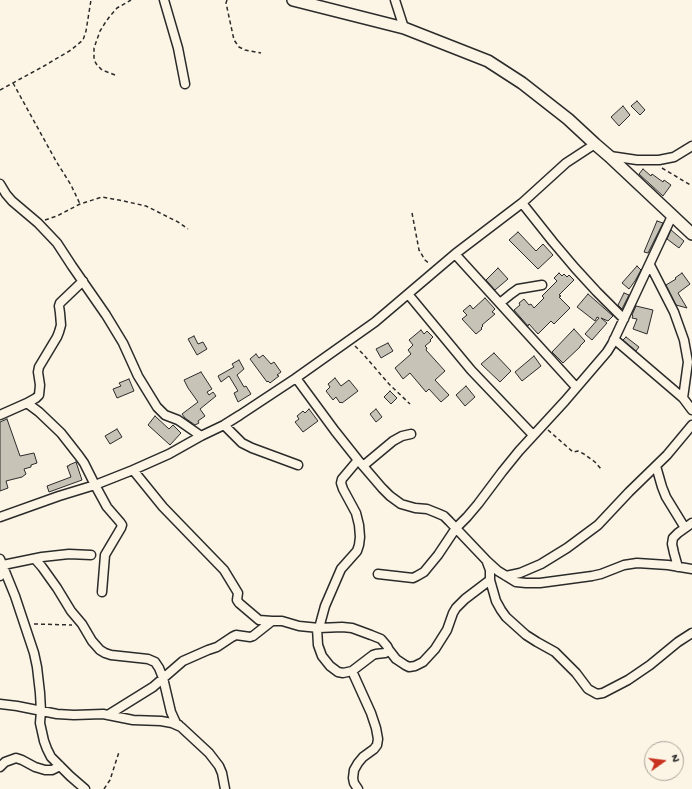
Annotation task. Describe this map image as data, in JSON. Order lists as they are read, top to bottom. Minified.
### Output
{"north":"right"}
